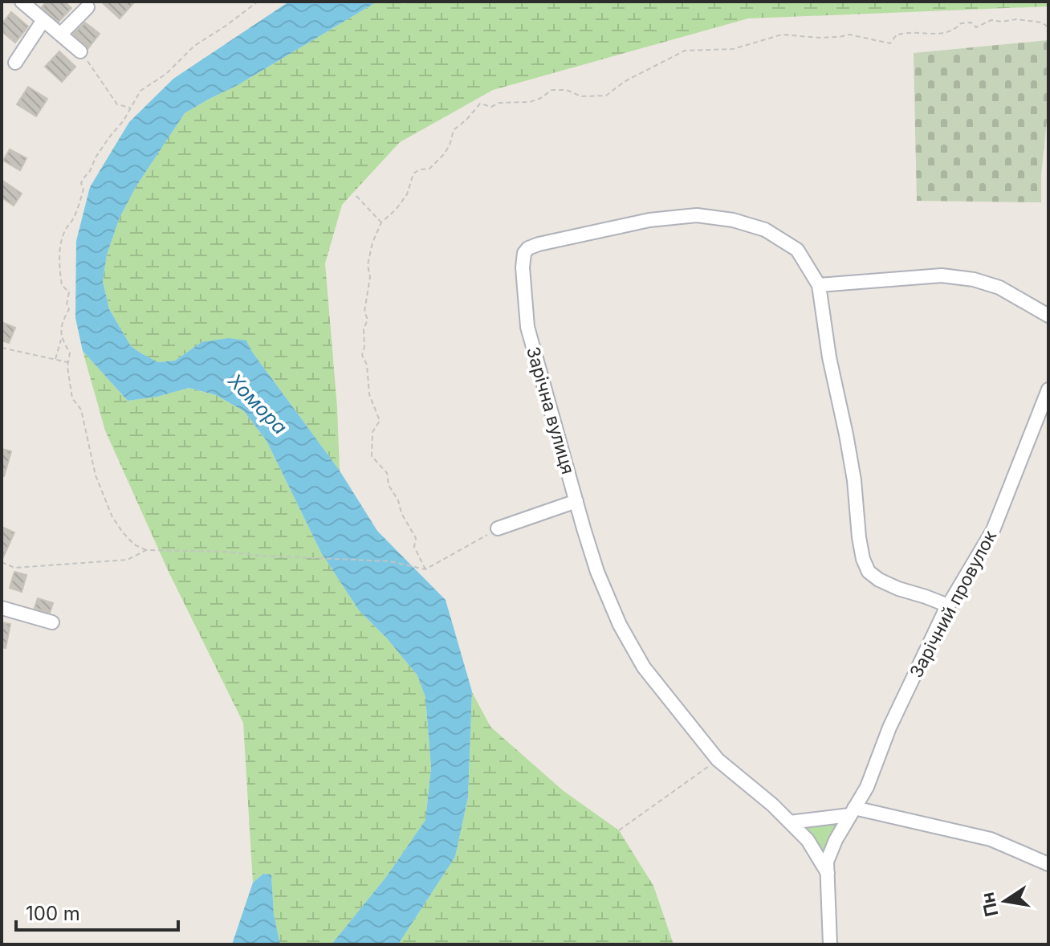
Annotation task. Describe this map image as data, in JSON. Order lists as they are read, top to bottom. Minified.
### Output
{"streets":{"street":["Зарічна вулиця","Зарічний провулок"]},"crossings":[["Зарічна вулиця","Зарічний провулок"]],"water":["Хомора"],"scale_bar":"100 m","north":"left"}
